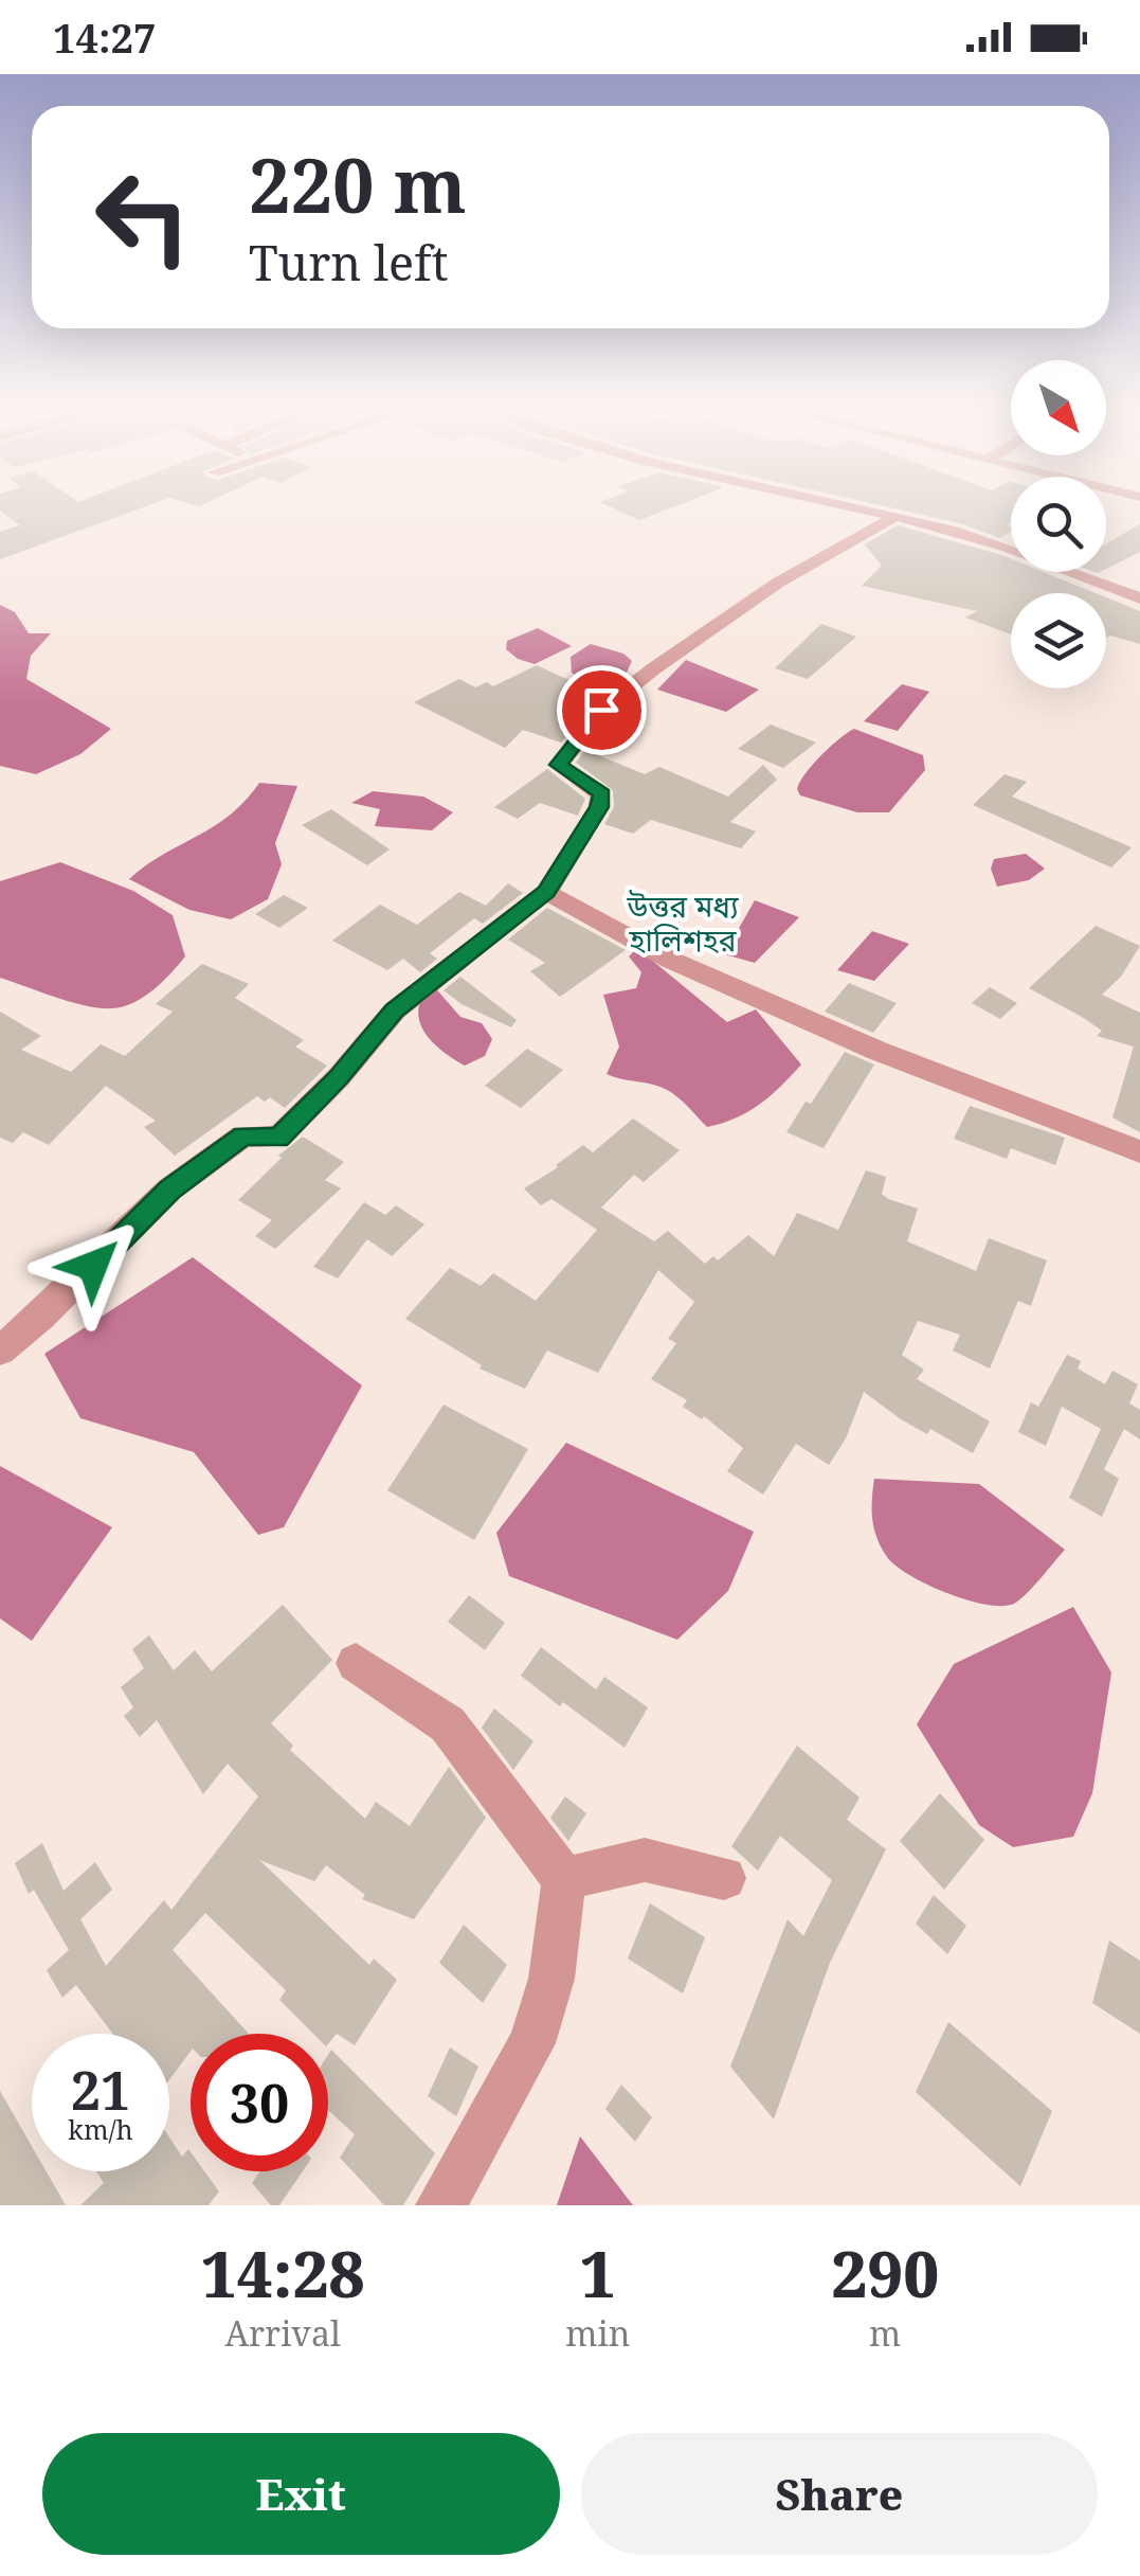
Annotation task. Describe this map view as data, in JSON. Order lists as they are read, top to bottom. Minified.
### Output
{"districts":["উত্তর মধ্য হালিশহর"],"north":"bottom right","page":{"status":"14:27","turn":["220 m","Turn left"],"speed":"21 km/h","limit":"30","eta":["14:28","Arrival","1","min","290","m"],"buttons":["Exit","Share"]}}
